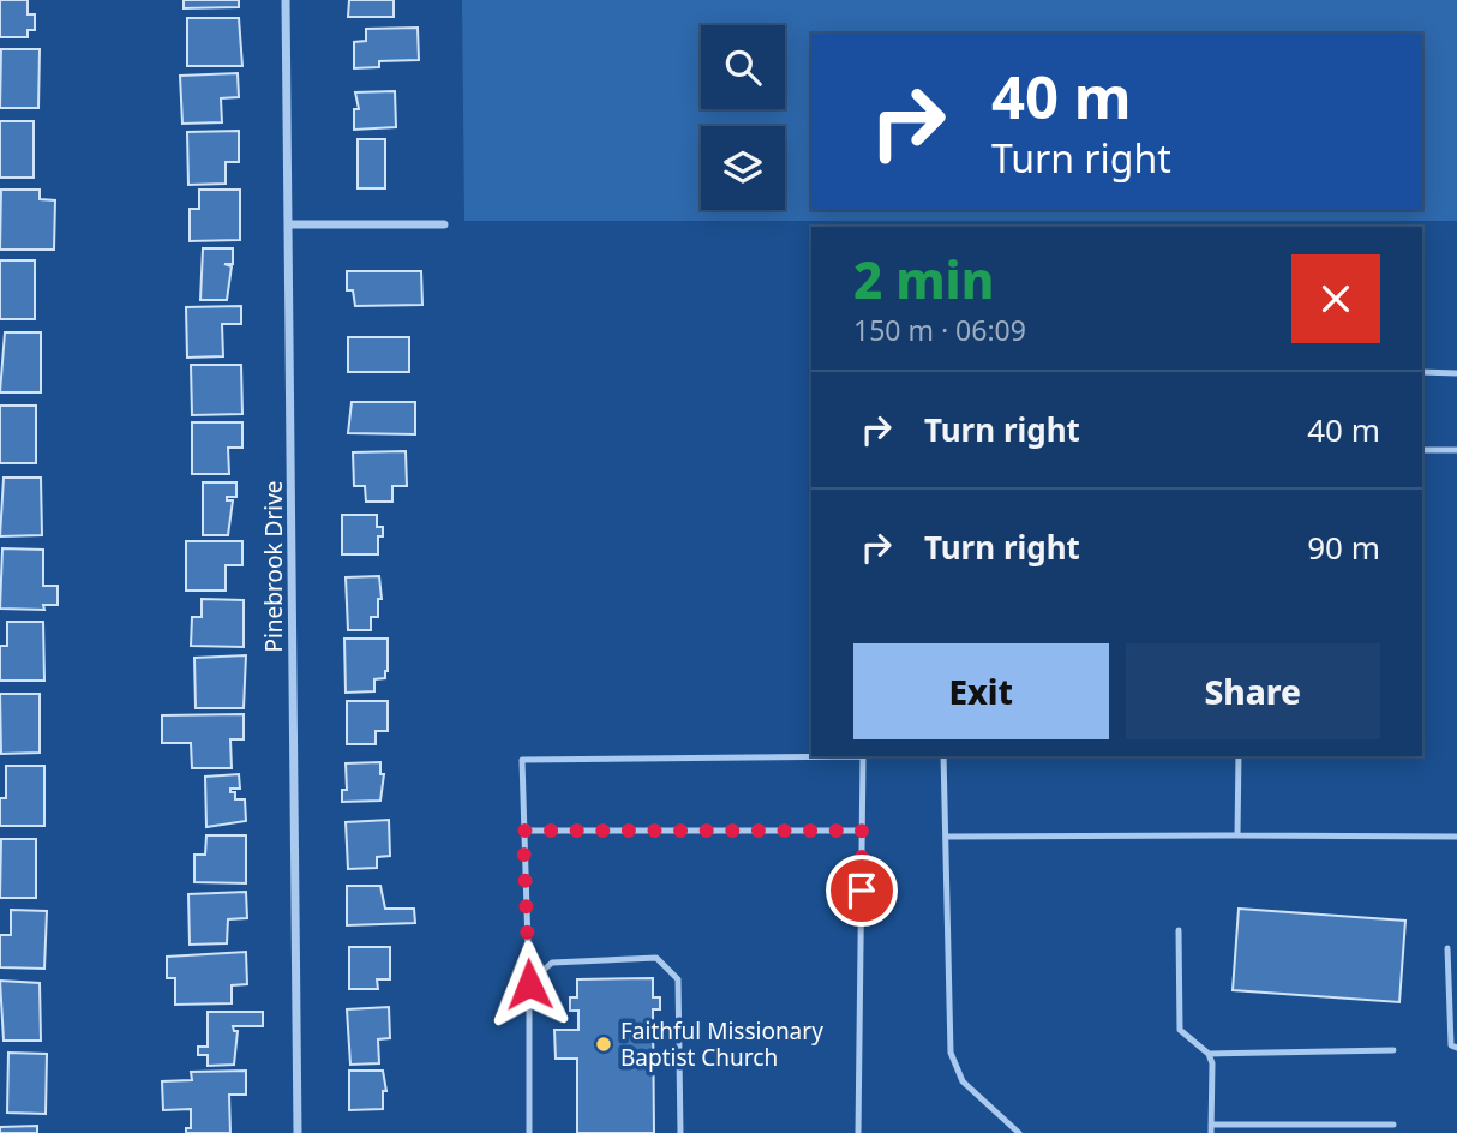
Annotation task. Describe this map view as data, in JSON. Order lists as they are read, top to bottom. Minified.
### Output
{"streets":{"street":["Pinebrook Drive"]},"places":["Faithful Missionary Baptist Church"],"page":{"turn":["40 m","Turn right"],"heading":["2 min","150 m · 06:09"],"list":[{"name":"Turn right","value":"40 m"},{"name":"Turn right","value":"90 m"}],"buttons":["Exit","Share"]}}
